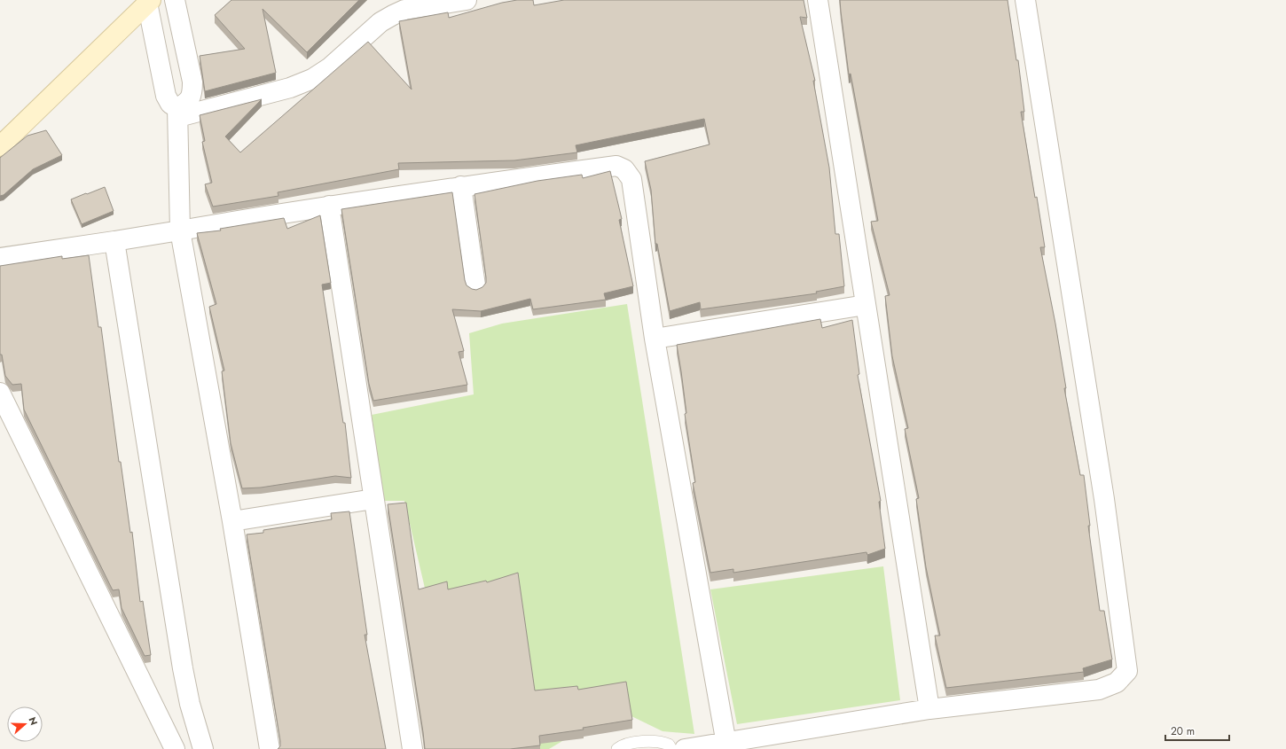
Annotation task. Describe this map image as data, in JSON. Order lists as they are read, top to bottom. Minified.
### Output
{"scale_bar":"20 m","north":"right"}
